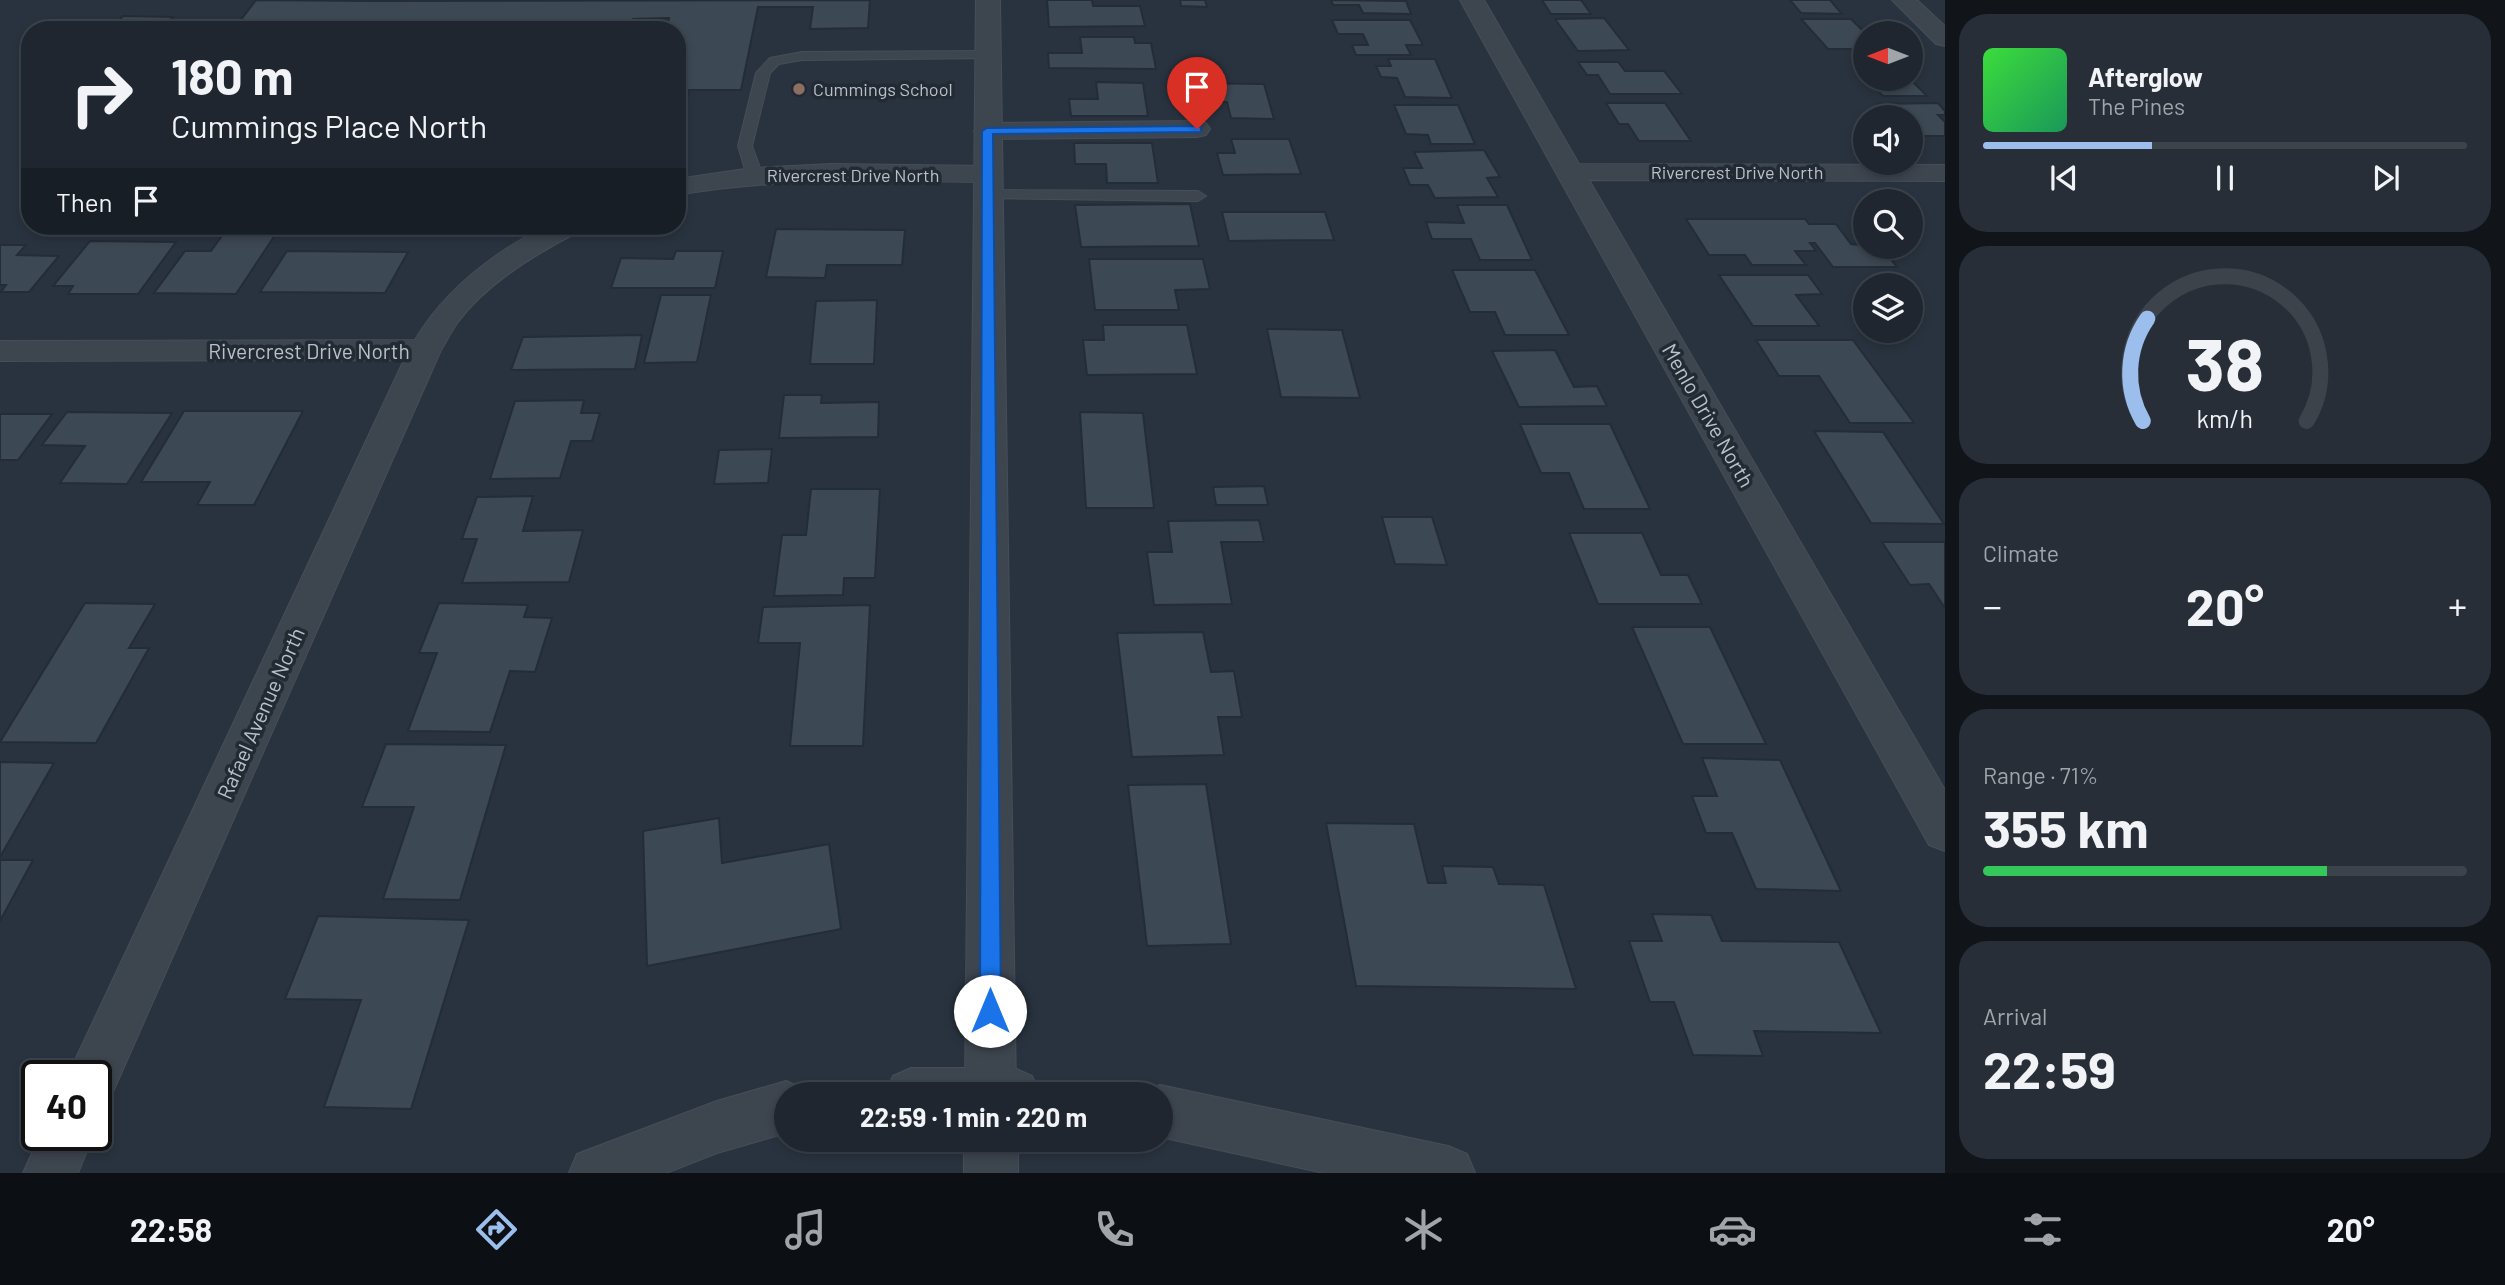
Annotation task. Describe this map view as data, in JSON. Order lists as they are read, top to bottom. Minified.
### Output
{"streets":{"street":["Rivercrest Drive North","Menlo Drive North","Rafael Avenue North"]},"crossings":[["Rivercrest Drive North","Menlo Drive North"],["Rivercrest Drive North","Rafael Avenue North"]],"places":["Cummings School"],"north":"left","page":{"turn":["180 m","Cummings Place North"],"song":["Afterglow","The Pines"],"then":"Then","tile":["Climate",["Range · 71%","355 km"],["Arrival","22:59"]],"heat":["−","20°","+"],"limit":"40","trip":"22:59 · 1 min · 220 m","tabs":["22:58","20°"],"gauge":["38","km/h"]}}
